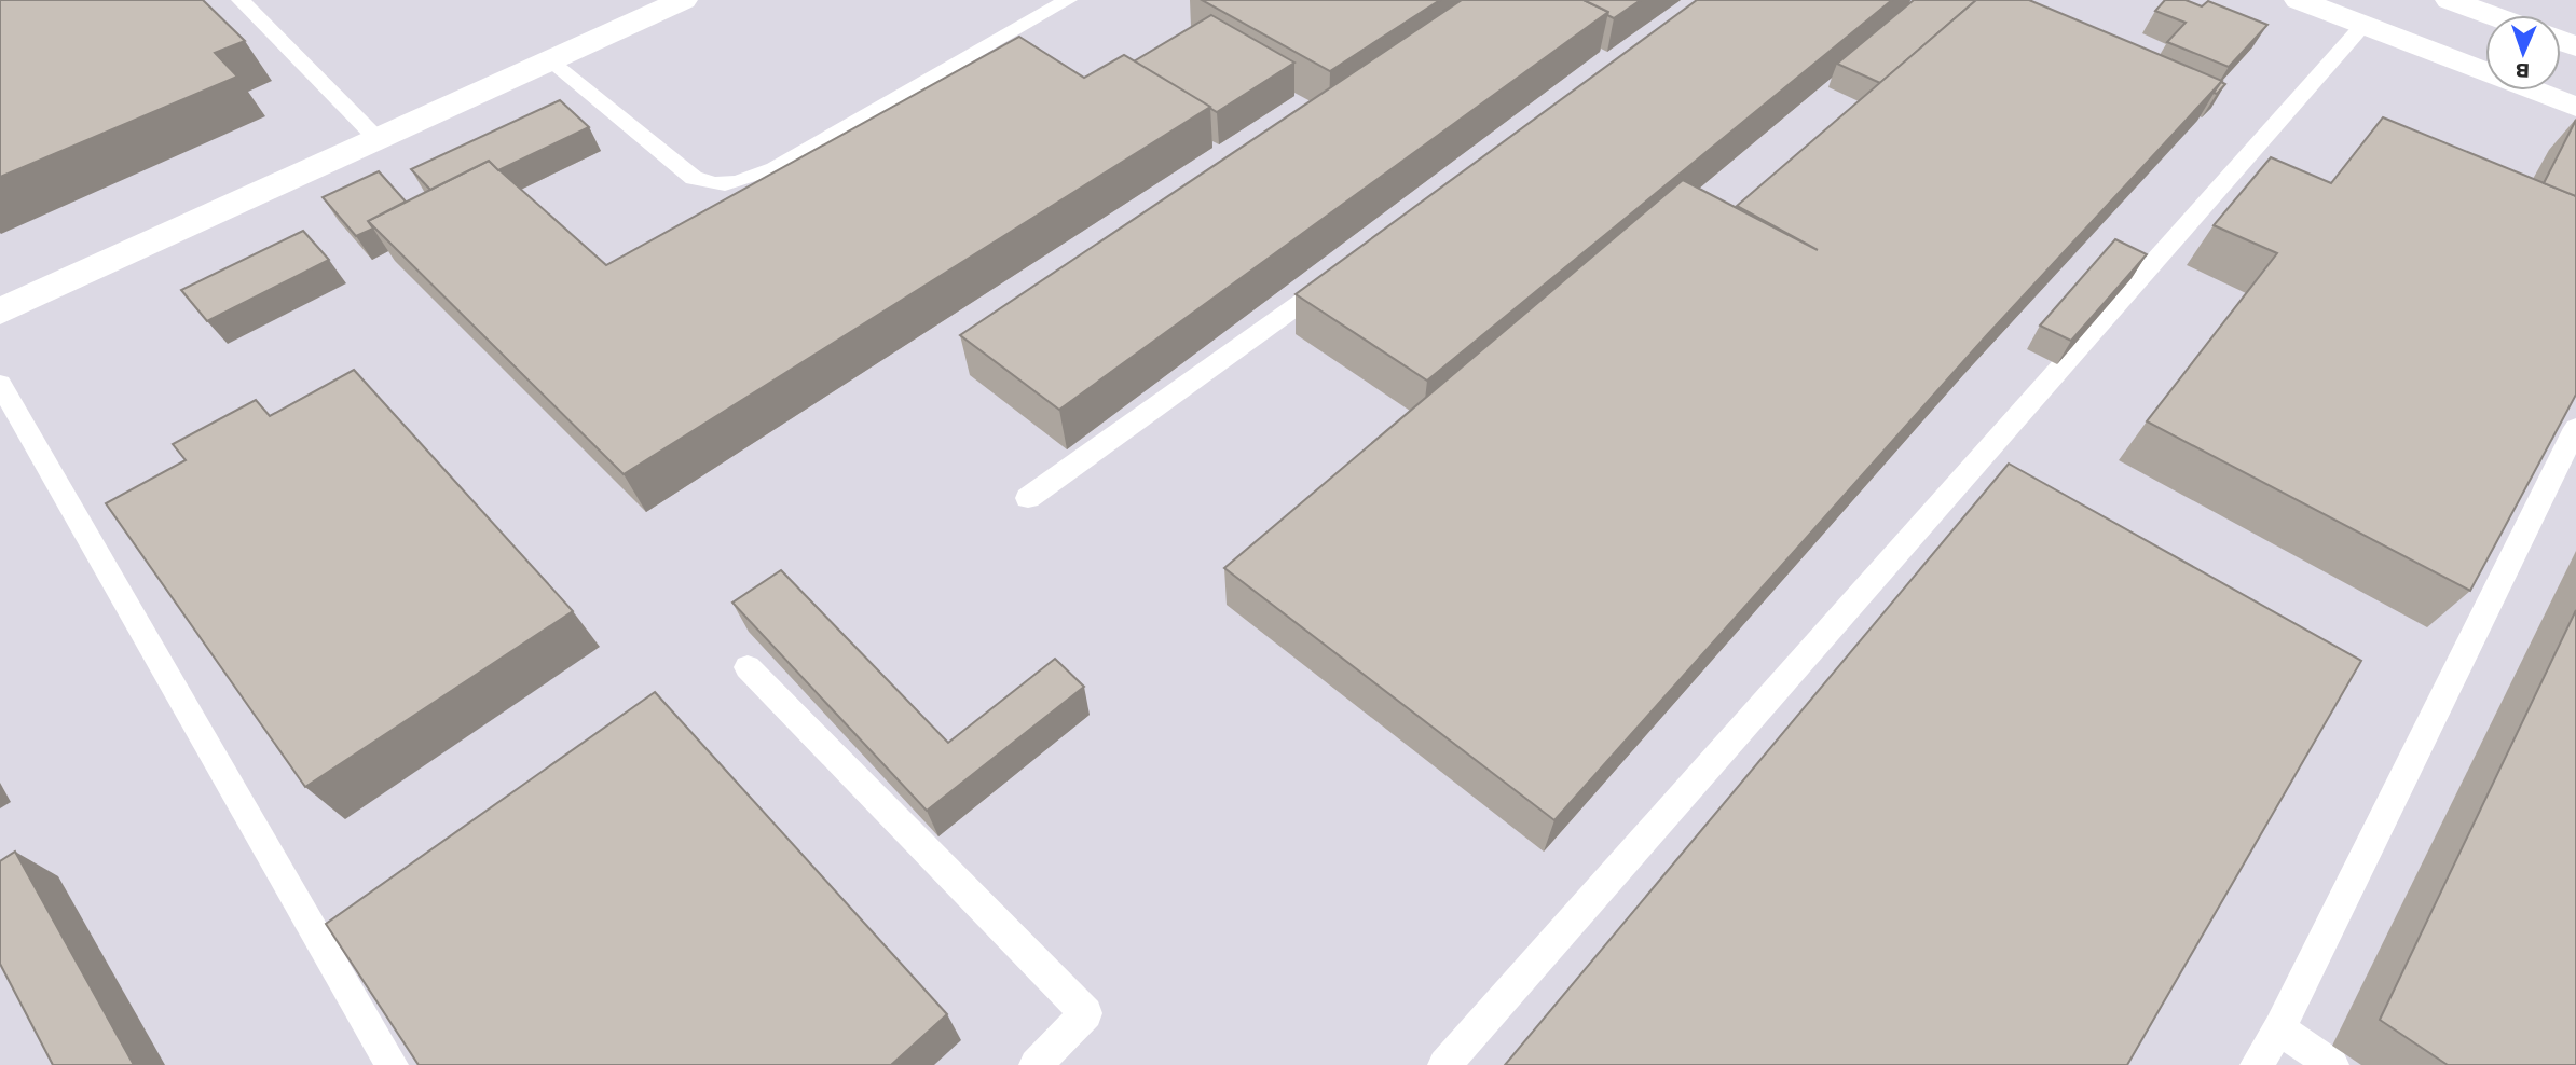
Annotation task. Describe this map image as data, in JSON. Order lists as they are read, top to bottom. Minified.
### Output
{"north":"bottom"}
